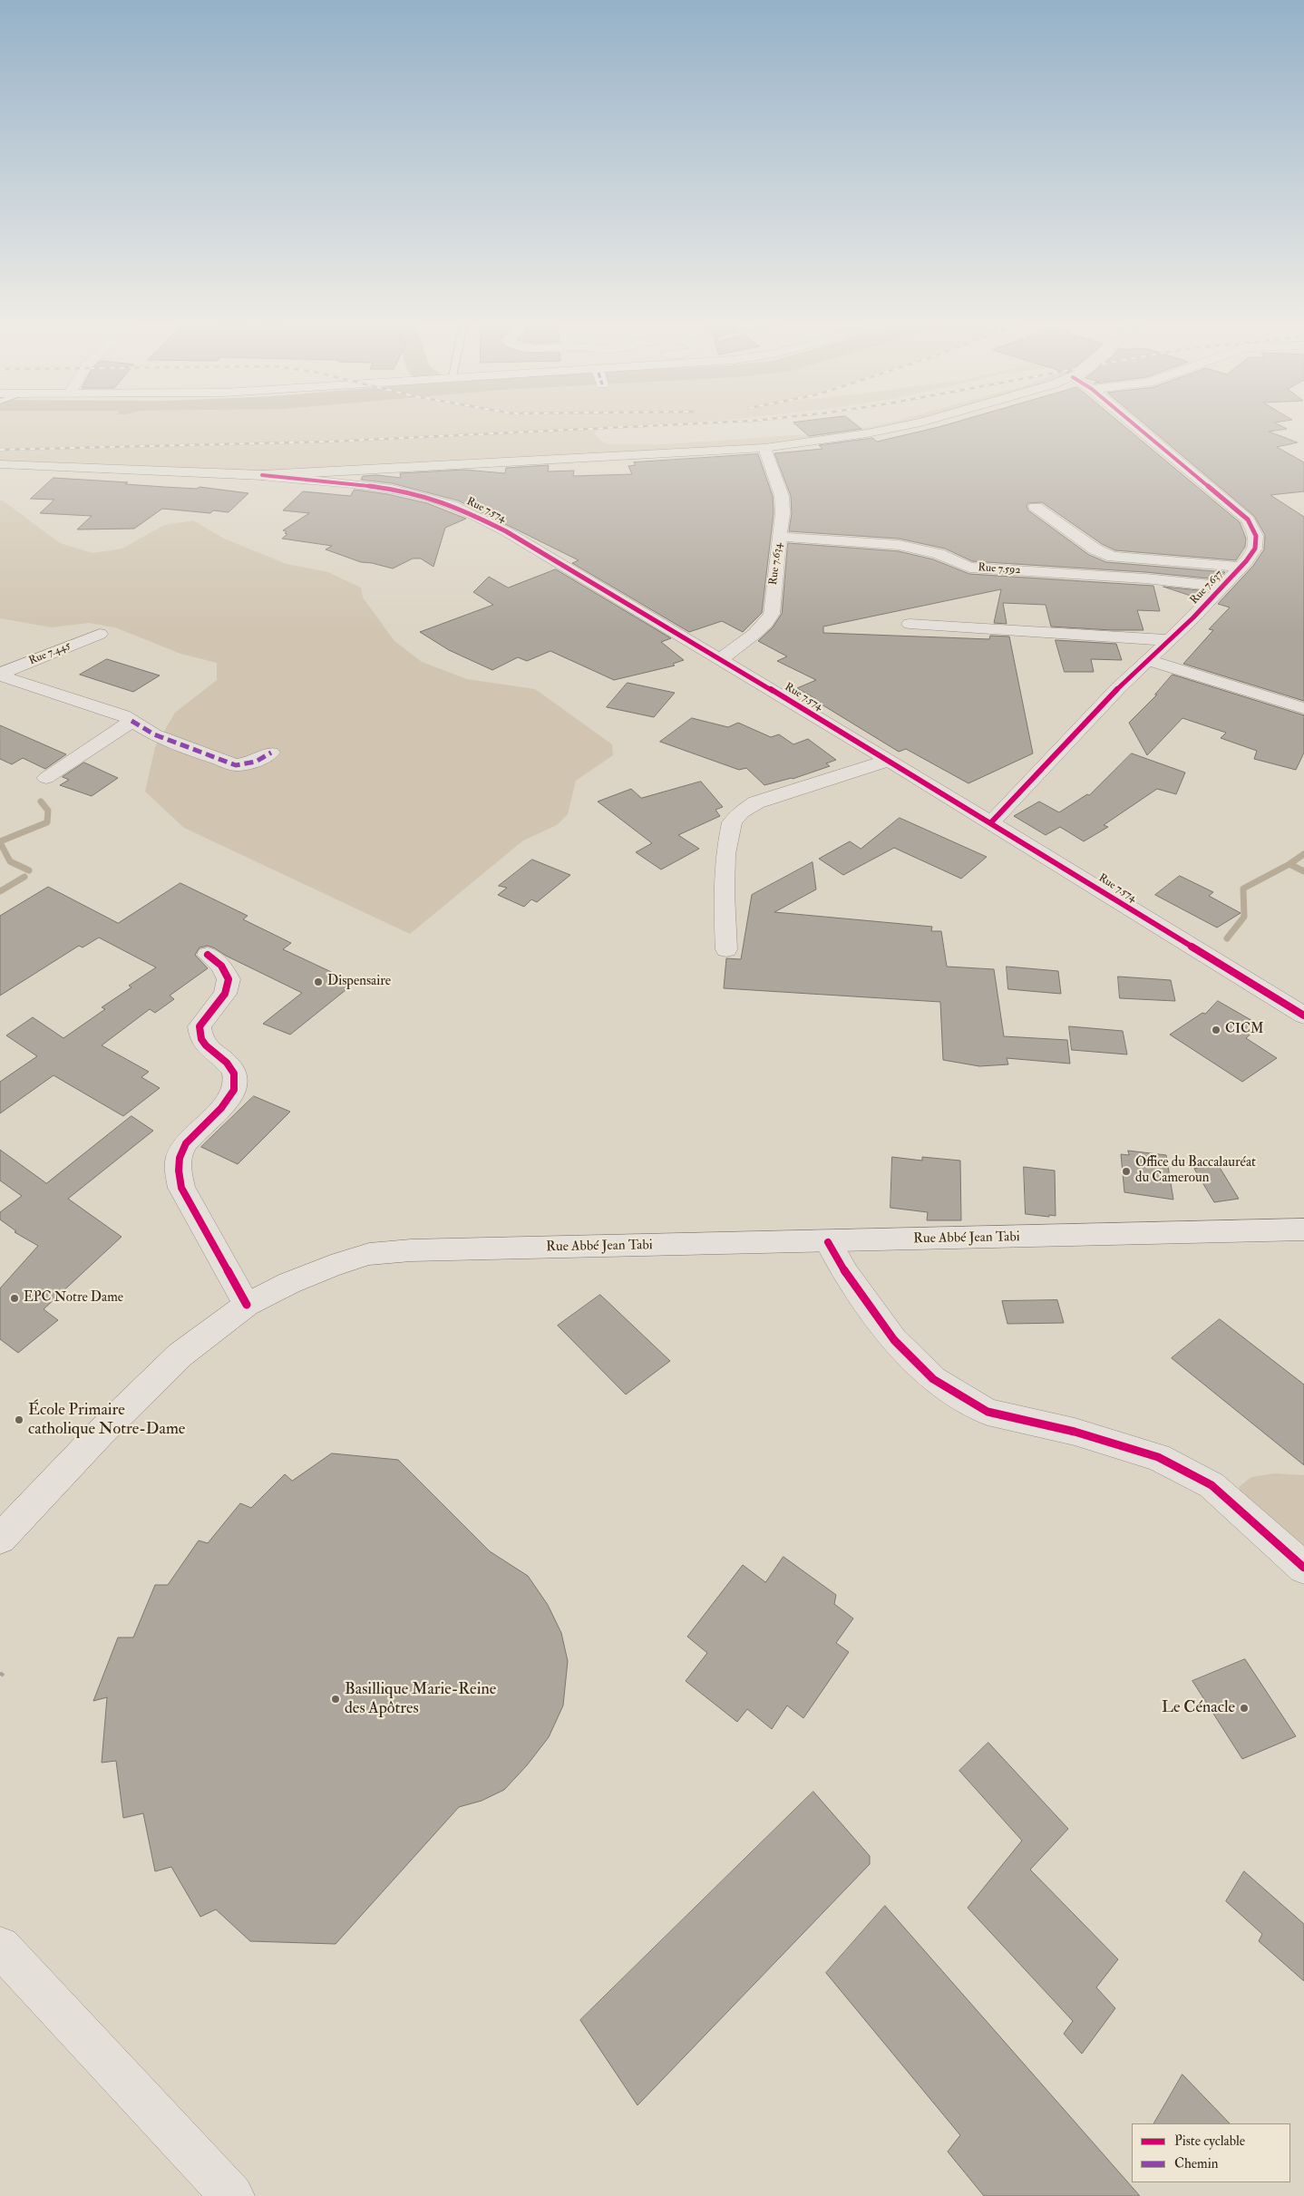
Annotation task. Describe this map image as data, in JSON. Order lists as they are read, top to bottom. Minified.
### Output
{"streets":{"street":["Rue 7.574","Rue 7.634","Rue 7.592","Rue 7.637","Rue 7.445","Rue Abbé Jean Tabi"]},"crossings":[["Rue 7.574","Rue 7.634"],["Rue 7.574","Rue 7.637"],["Rue 7.634","Rue 7.592"],["Rue 7.592","Rue 7.637"]],"places":["Dispensaire","CICM","Office du Baccalauréat du Cameroun","EPC Notre Dame","École Primaire catholique Notre-Dame","Basillique Marie-Reine des Apôtres","Le Cénacle"],"legend":["Piste cyclable","Chemin"]}
